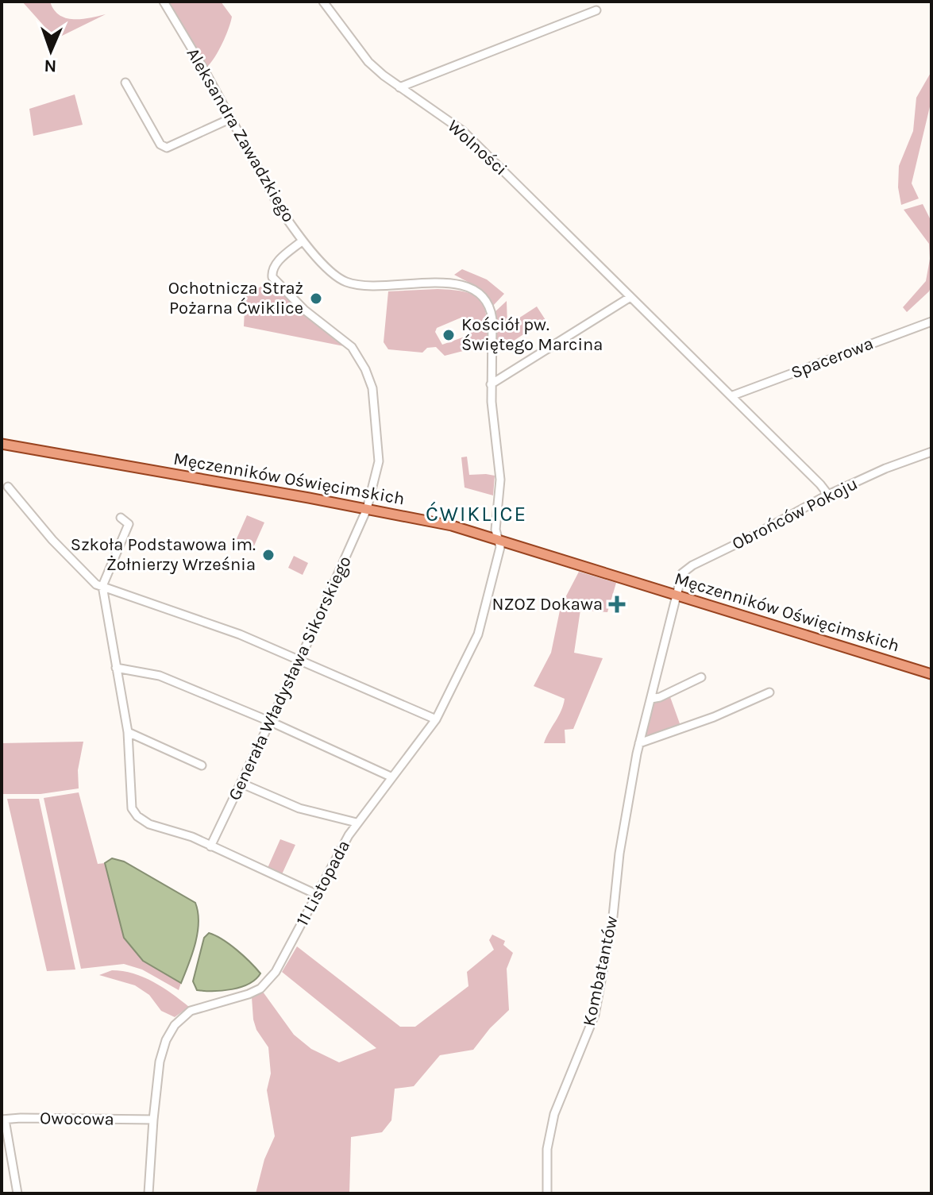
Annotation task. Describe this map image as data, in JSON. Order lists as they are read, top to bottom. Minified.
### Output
{"streets":{"main road":["Męczenników Oświęcimskich"],"street":["Aleksandra Zawadzkiego","Wolności","Spacerowa","Obrońców Pokoju","Generała Władysława Sikorskiego","11 Listopada","Kombatantów","Owocowa"]},"crossings":[["Aleksandra Zawadzkiego","Męczenników Oświęcimskich"],["Aleksandra Zawadzkiego","Generała Władysława Sikorskiego"],["Aleksandra Zawadzkiego","11 Listopada"],["Wolności","Spacerowa"],["Wolności","Obrońców Pokoju"],["Męczenników Oświęcimskich","Obrońców Pokoju"],["Męczenników Oświęcimskich","Generała Władysława Sikorskiego"],["Męczenników Oświęcimskich","11 Listopada"],["Męczenników Oświęcimskich","Kombatantów"],["Obrońców Pokoju","Kombatantów"],["11 Listopada","Owocowa"]],"districts":["ĆWIKLICE"],"places":{"other":["Ochotnicza Straż Pożarna Ćwiklice","Kościół pw. Świętego Marcina","Szkoła Podstawowa im. Żołnierzy Września"],"health":["NZOZ Dokawa"]},"north":"bottom"}
